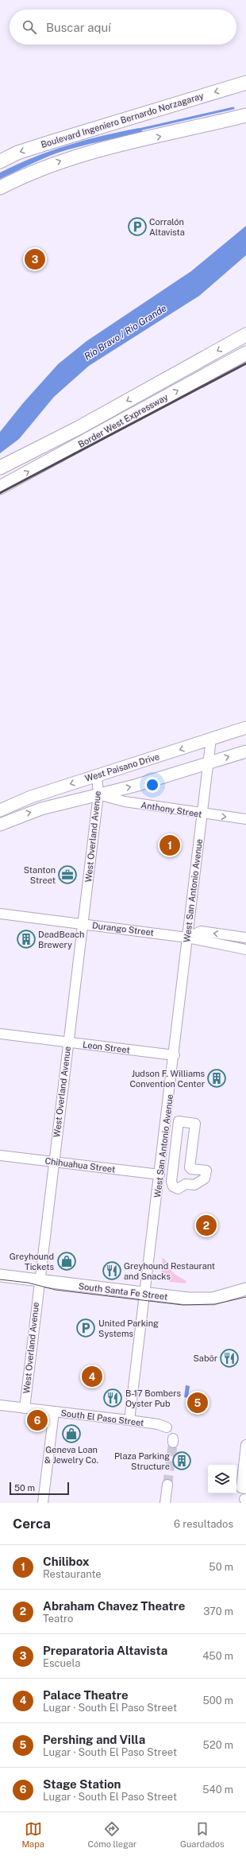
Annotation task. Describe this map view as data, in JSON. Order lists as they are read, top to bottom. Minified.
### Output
{"streets":{"highway":["Boulevard Ingeniero Bernardo Norzagaray","Border West Expressway"],"main road":["West Paisano Drive","South Santa Fe Street"],"street":["Anthony Street","West Overland Avenue","West San Antonio Avenue","Durango Street","Leon Street","Chihuahua Street","South El Paso Street"]},"crossings":[["West Paisano Drive","Anthony Street"],["West Paisano Drive","West Overland Avenue"],["West Paisano Drive","West San Antonio Avenue"],["Anthony Street","West Overland Avenue"],["Anthony Street","West San Antonio Avenue"],["West Overland Avenue","Durango Street"],["West Overland Avenue","Leon Street"],["West Overland Avenue","Chihuahua Street"],["West Overland Avenue","South Santa Fe Street"],["West Overland Avenue","South El Paso Street"],["West San Antonio Avenue","Durango Street"],["West San Antonio Avenue","Leon Street"],["West San Antonio Avenue","Chihuahua Street"],["West San Antonio Avenue","South Santa Fe Street"],["West San Antonio Avenue","South El Paso Street"]],"water":["Río Bravo / Rio Grande"],"places":{"parking":["Corralón Altavista","United Parking Systems"],"office":["Stanton Street"],"building":["DeadBeach Brewery","Judson F. Williams Convention Center","Plaza Parking Structure"],"shop":["Greyhound Tickets","Geneva Loan & Jewelry Co."],"restaurant":["Greyhound Restaurant and Snacks","Sabōr","B-17 Bombers Oyster Pub"]},"scale_bar":"50 m","page":{"search":"Buscar aquí","pins":["3","1","2","4","5","6"],"scale":"50 m","heading":["Cerca","6 resultados"],"list":[{"mark":"1","name":"Chilibox","note":"Restaurante","value":"50 m"},{"mark":"2","name":"Abraham Chavez Theatre","note":"Teatro","value":"370 m"},{"mark":"3","name":"Preparatoria Altavista","note":"Escuela","value":"450 m"},{"mark":"4","name":"Palace Theatre","note":"Lugar · South El Paso Street","value":"500 m"},{"mark":"5","name":"Pershing and Villa","note":"Lugar · South El Paso Street","value":"520 m"},{"mark":"6","name":"Stage Station","note":"Lugar · South El Paso Street","value":"540 m"}],"nav":["Mapa","Cómo llegar","Guardados"]}}
